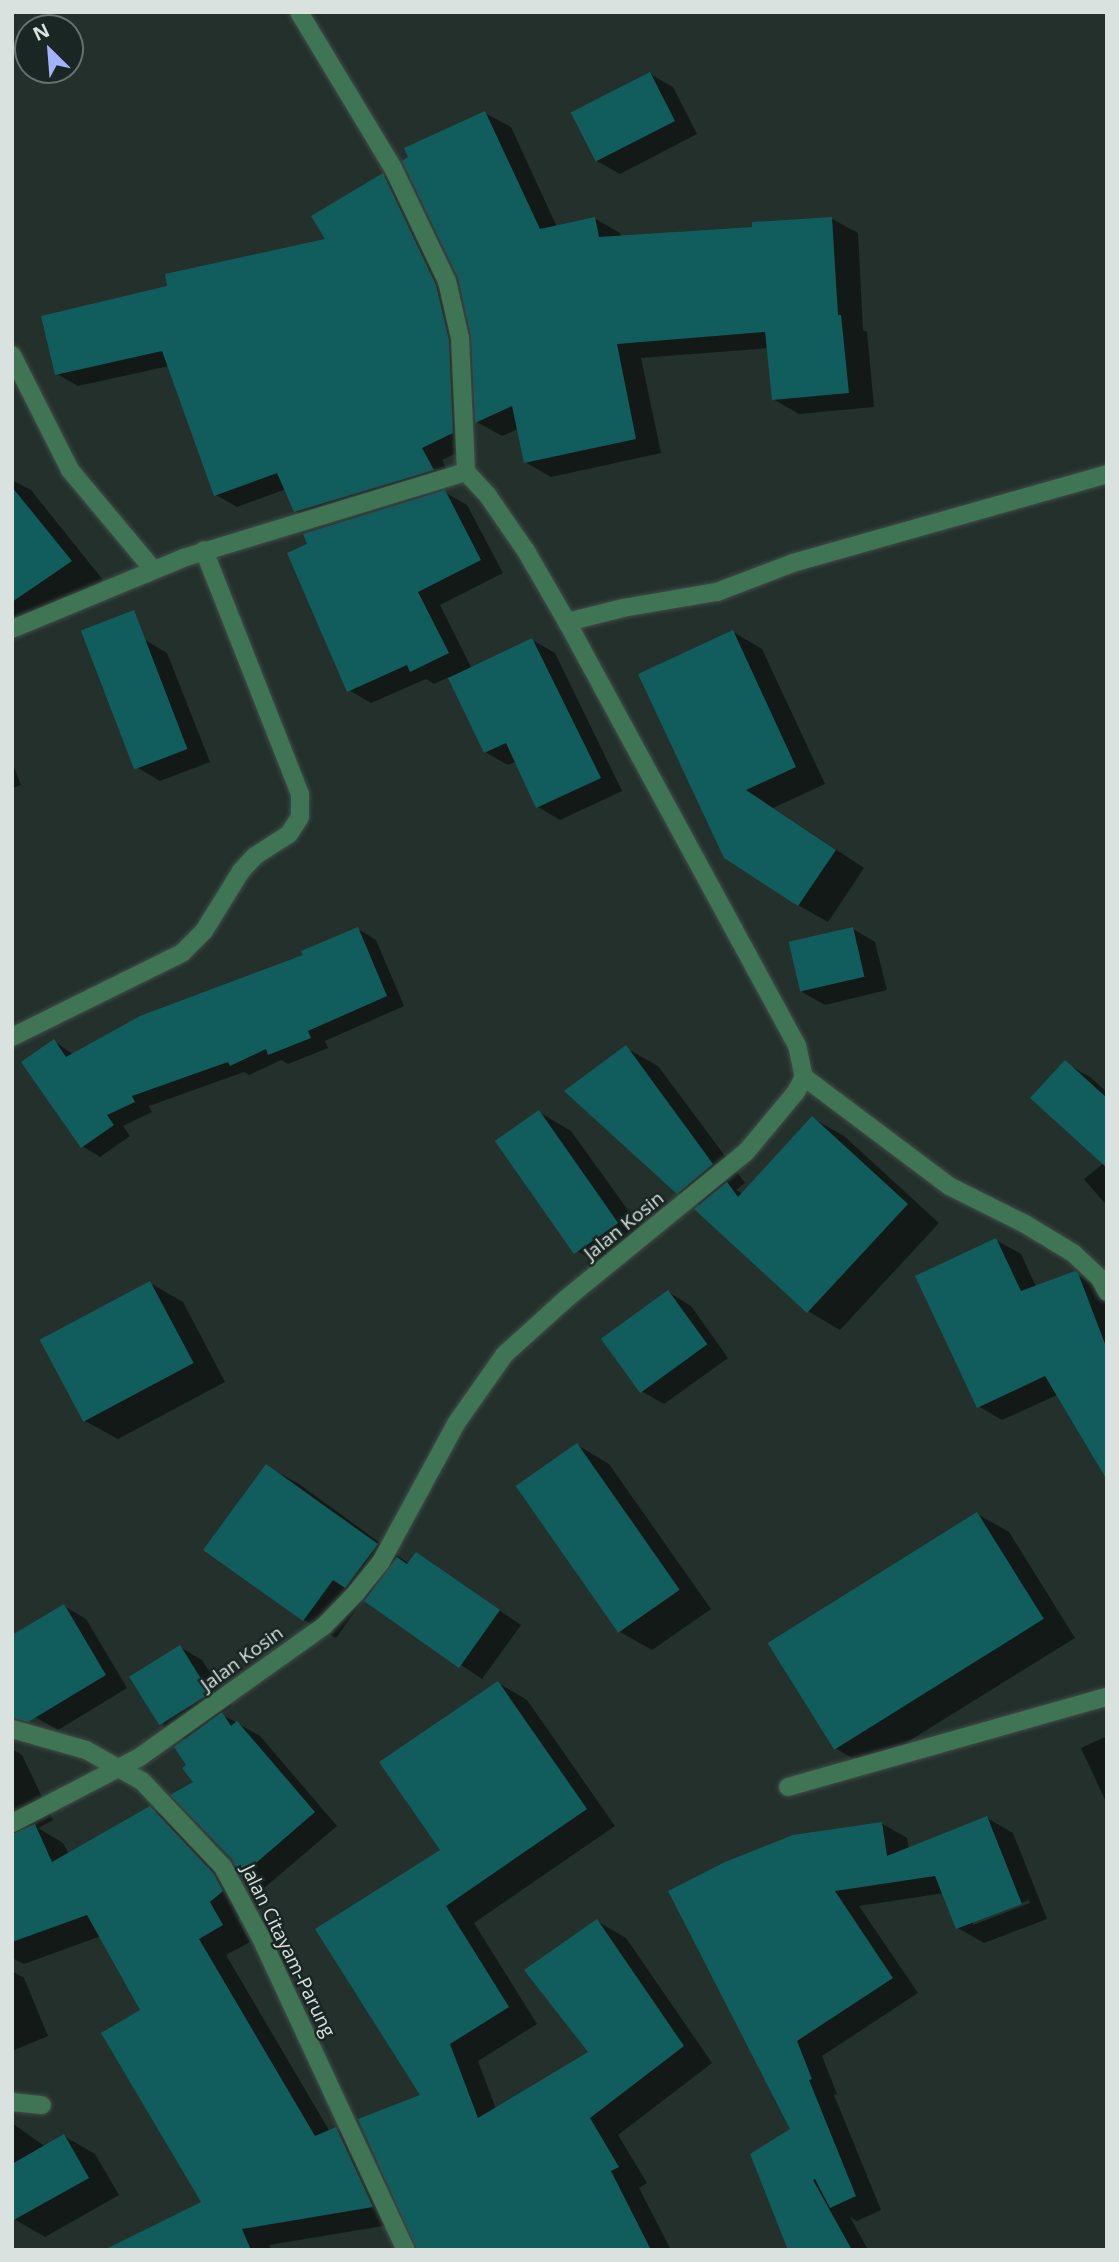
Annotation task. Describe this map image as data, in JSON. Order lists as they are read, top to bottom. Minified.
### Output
{"streets":{"street":["Jalan Kosin","Jalan Citayam-Parung"]},"crossings":[["Jalan Kosin","Jalan Citayam-Parung"]],"north":"top left"}
